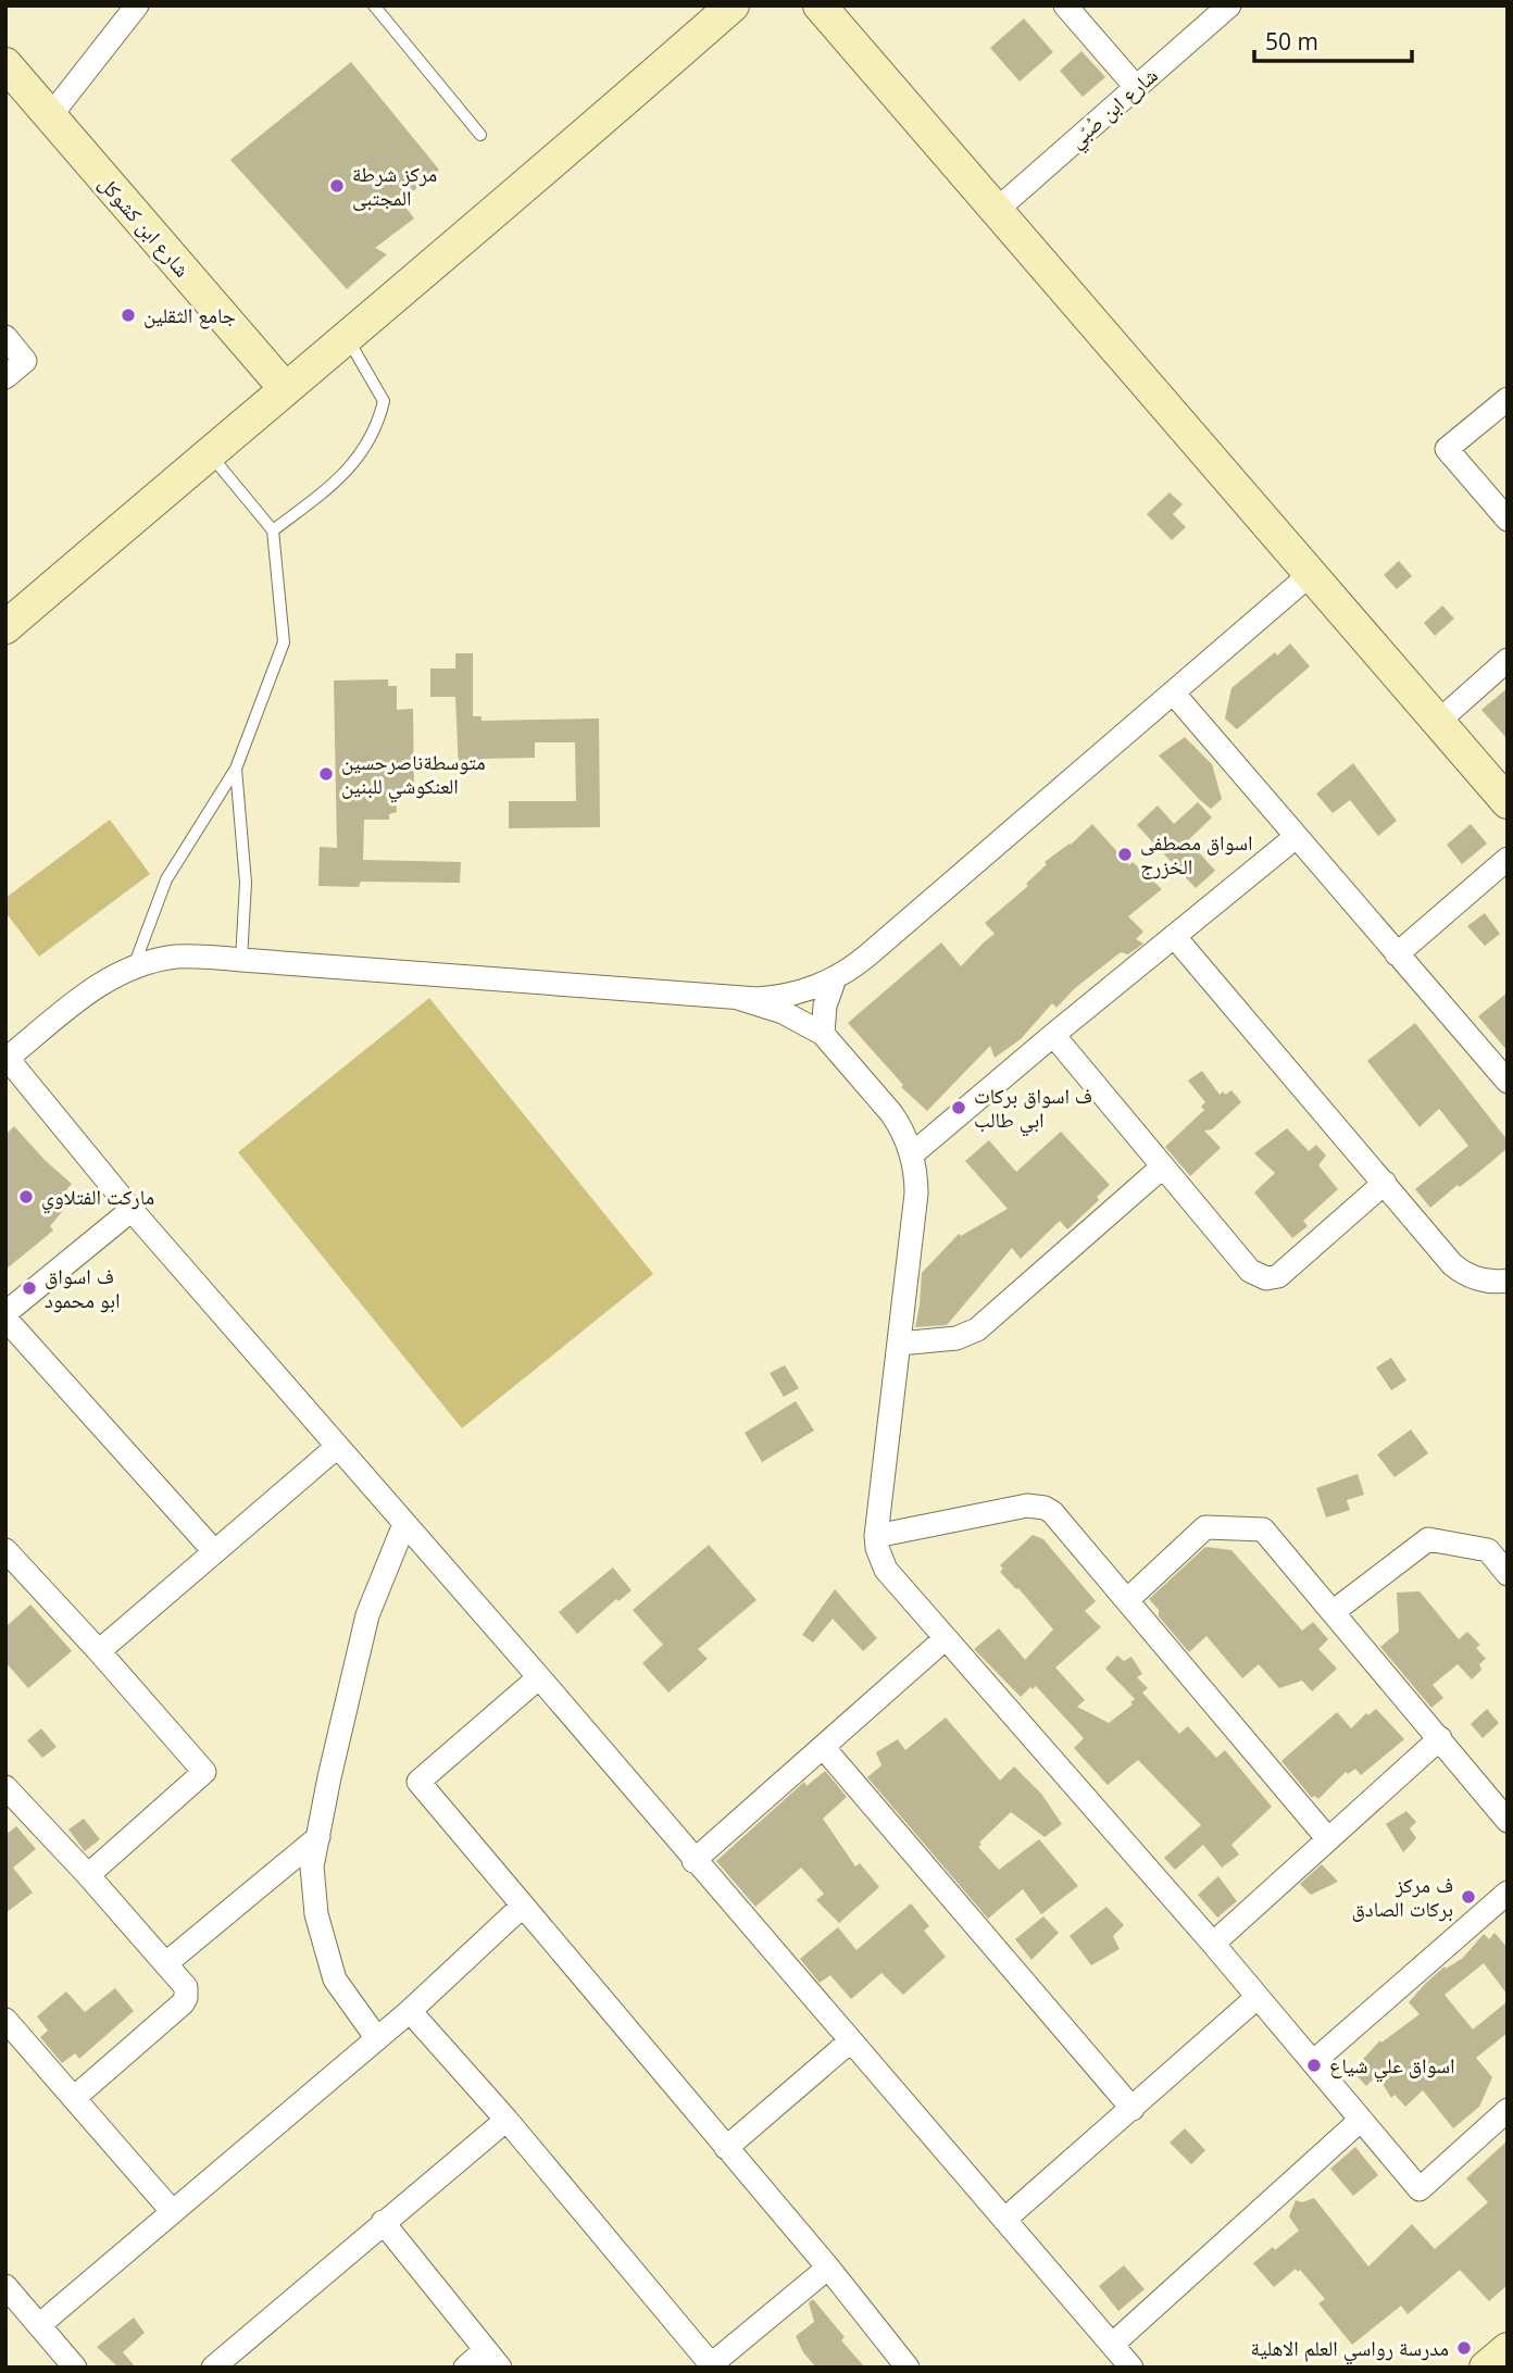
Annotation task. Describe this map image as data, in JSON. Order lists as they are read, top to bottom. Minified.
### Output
{"streets":{"street":["شارع ابن صُبّي","شارع ابن كشوكل"]},"places":["مركز شرطة المجتبى","جامع الثقلين","متوسطةناصرحسين العنكوشي للبنين","اسواق مصطفى الخزرج","ف اسواق بركات ابي طالب","ماركت الفتلاوي","ف اسواق ابو محمود","ف مركز بركات الصادق","اسواق علي شياع","مدرسة رواسي العلم الاهلية"],"scale_bar":"50 m"}
